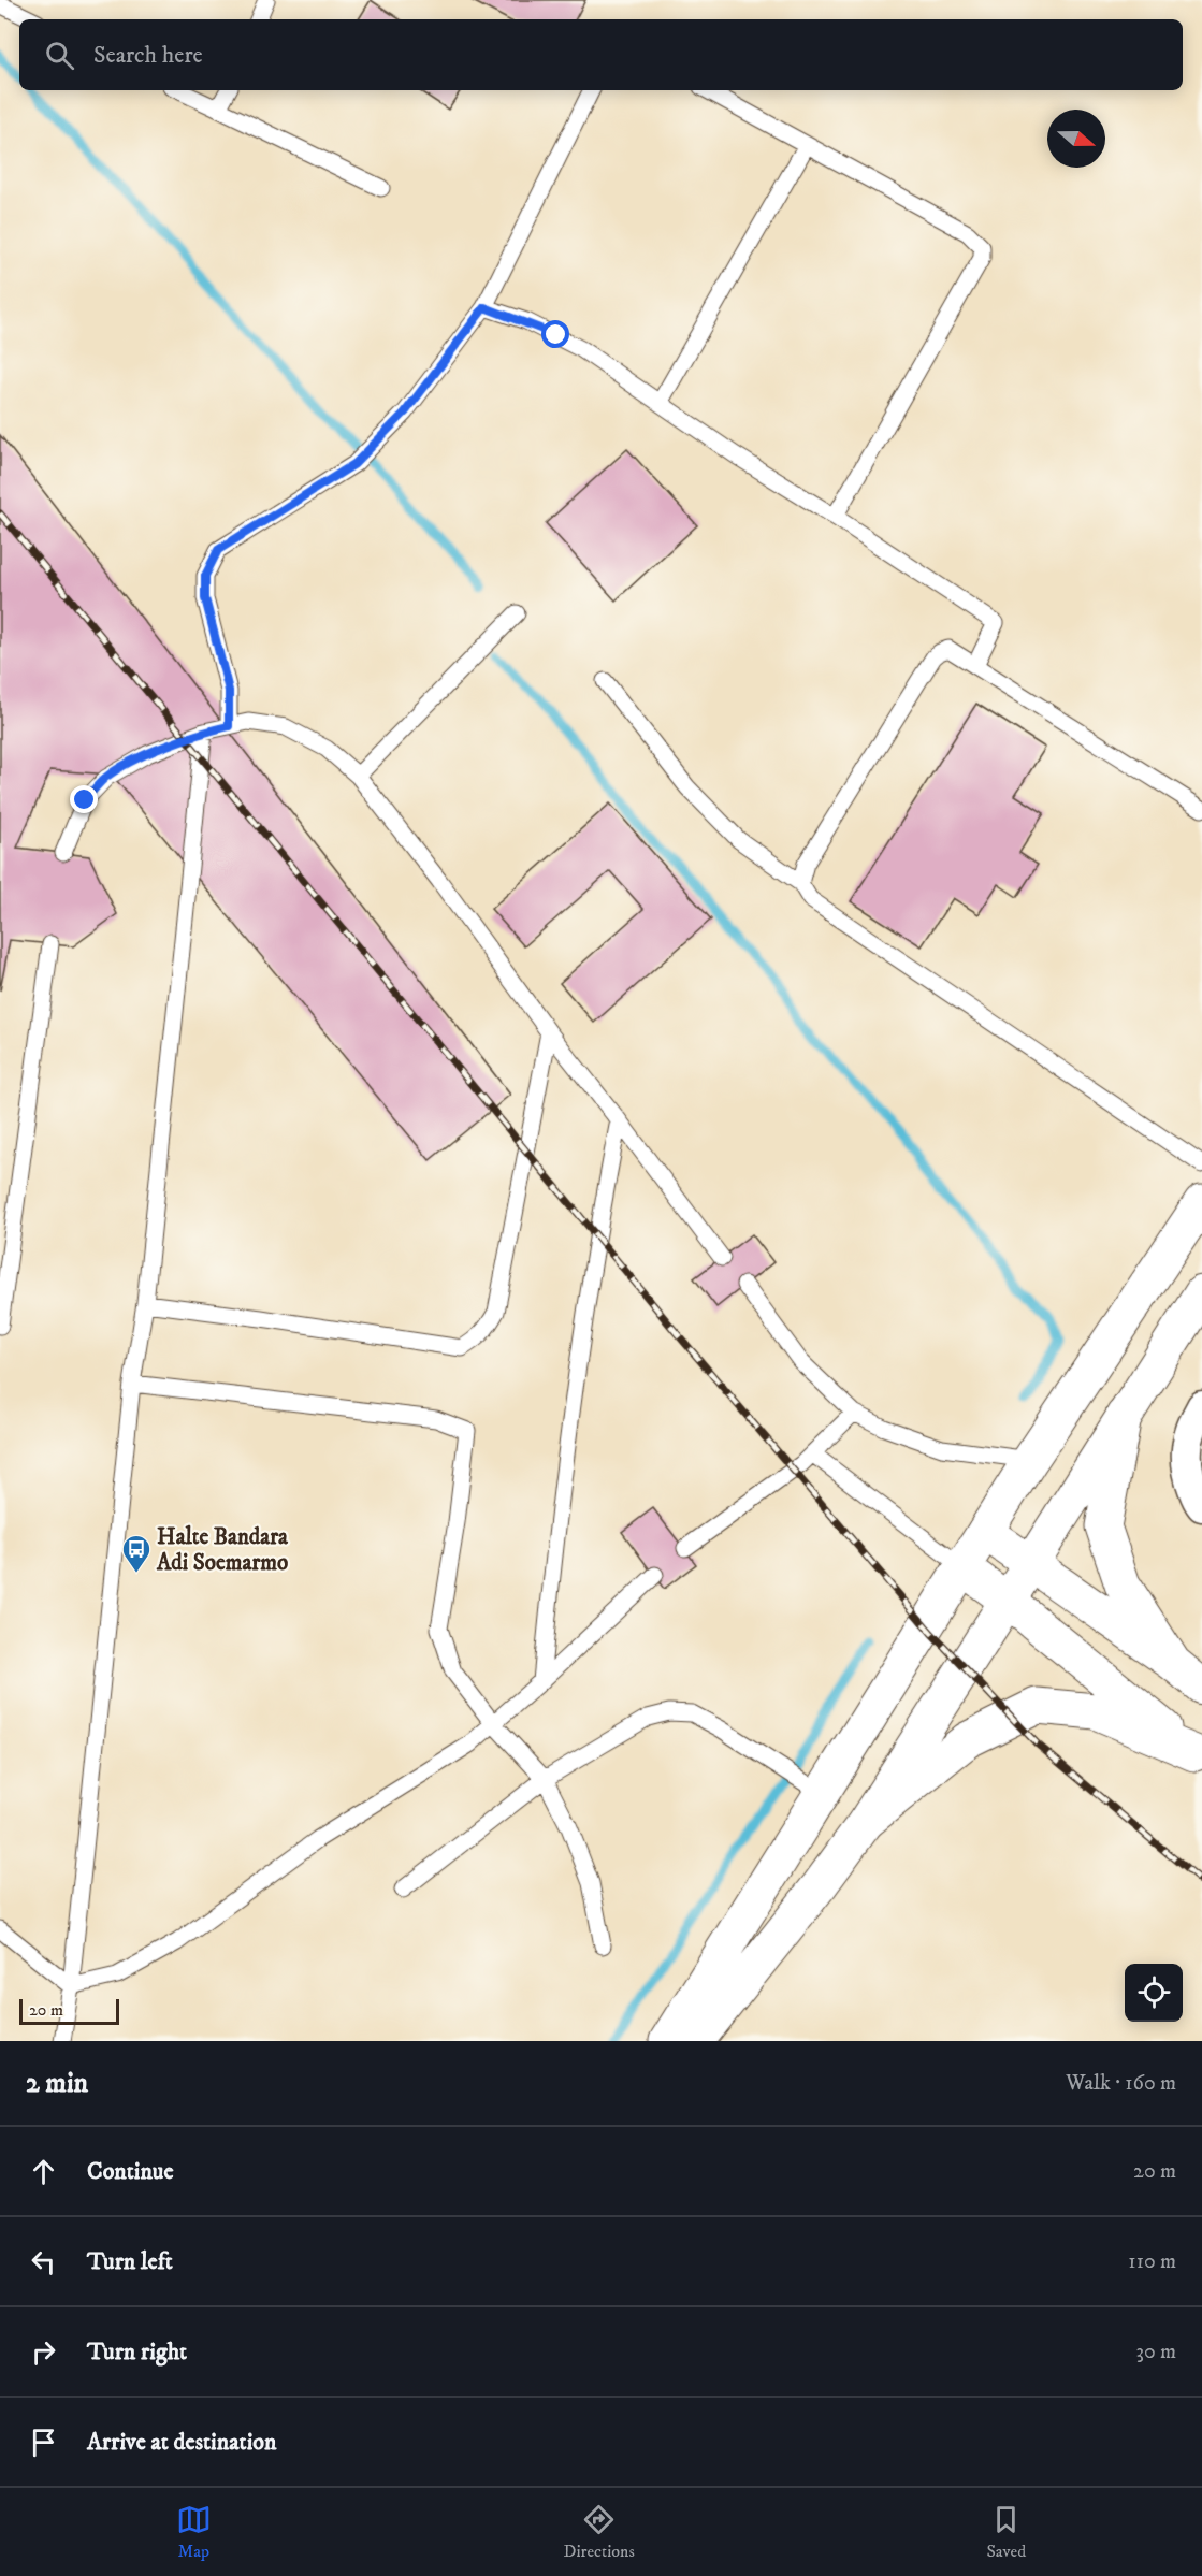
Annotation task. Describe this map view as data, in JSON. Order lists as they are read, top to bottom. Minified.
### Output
{"places":{"bus stop":["Halte Bandara Adi Soemarmo"]},"scale_bar":"20 m","north":"right","page":{"search":"Search here","scale":"20 m","heading":["2 min","Walk · 160 m"],"list":[["Continue","20 m"],["Turn left","110 m"],["Turn right","30 m"],"Arrive at destination"],"nav":["Map","Directions","Saved"]}}
